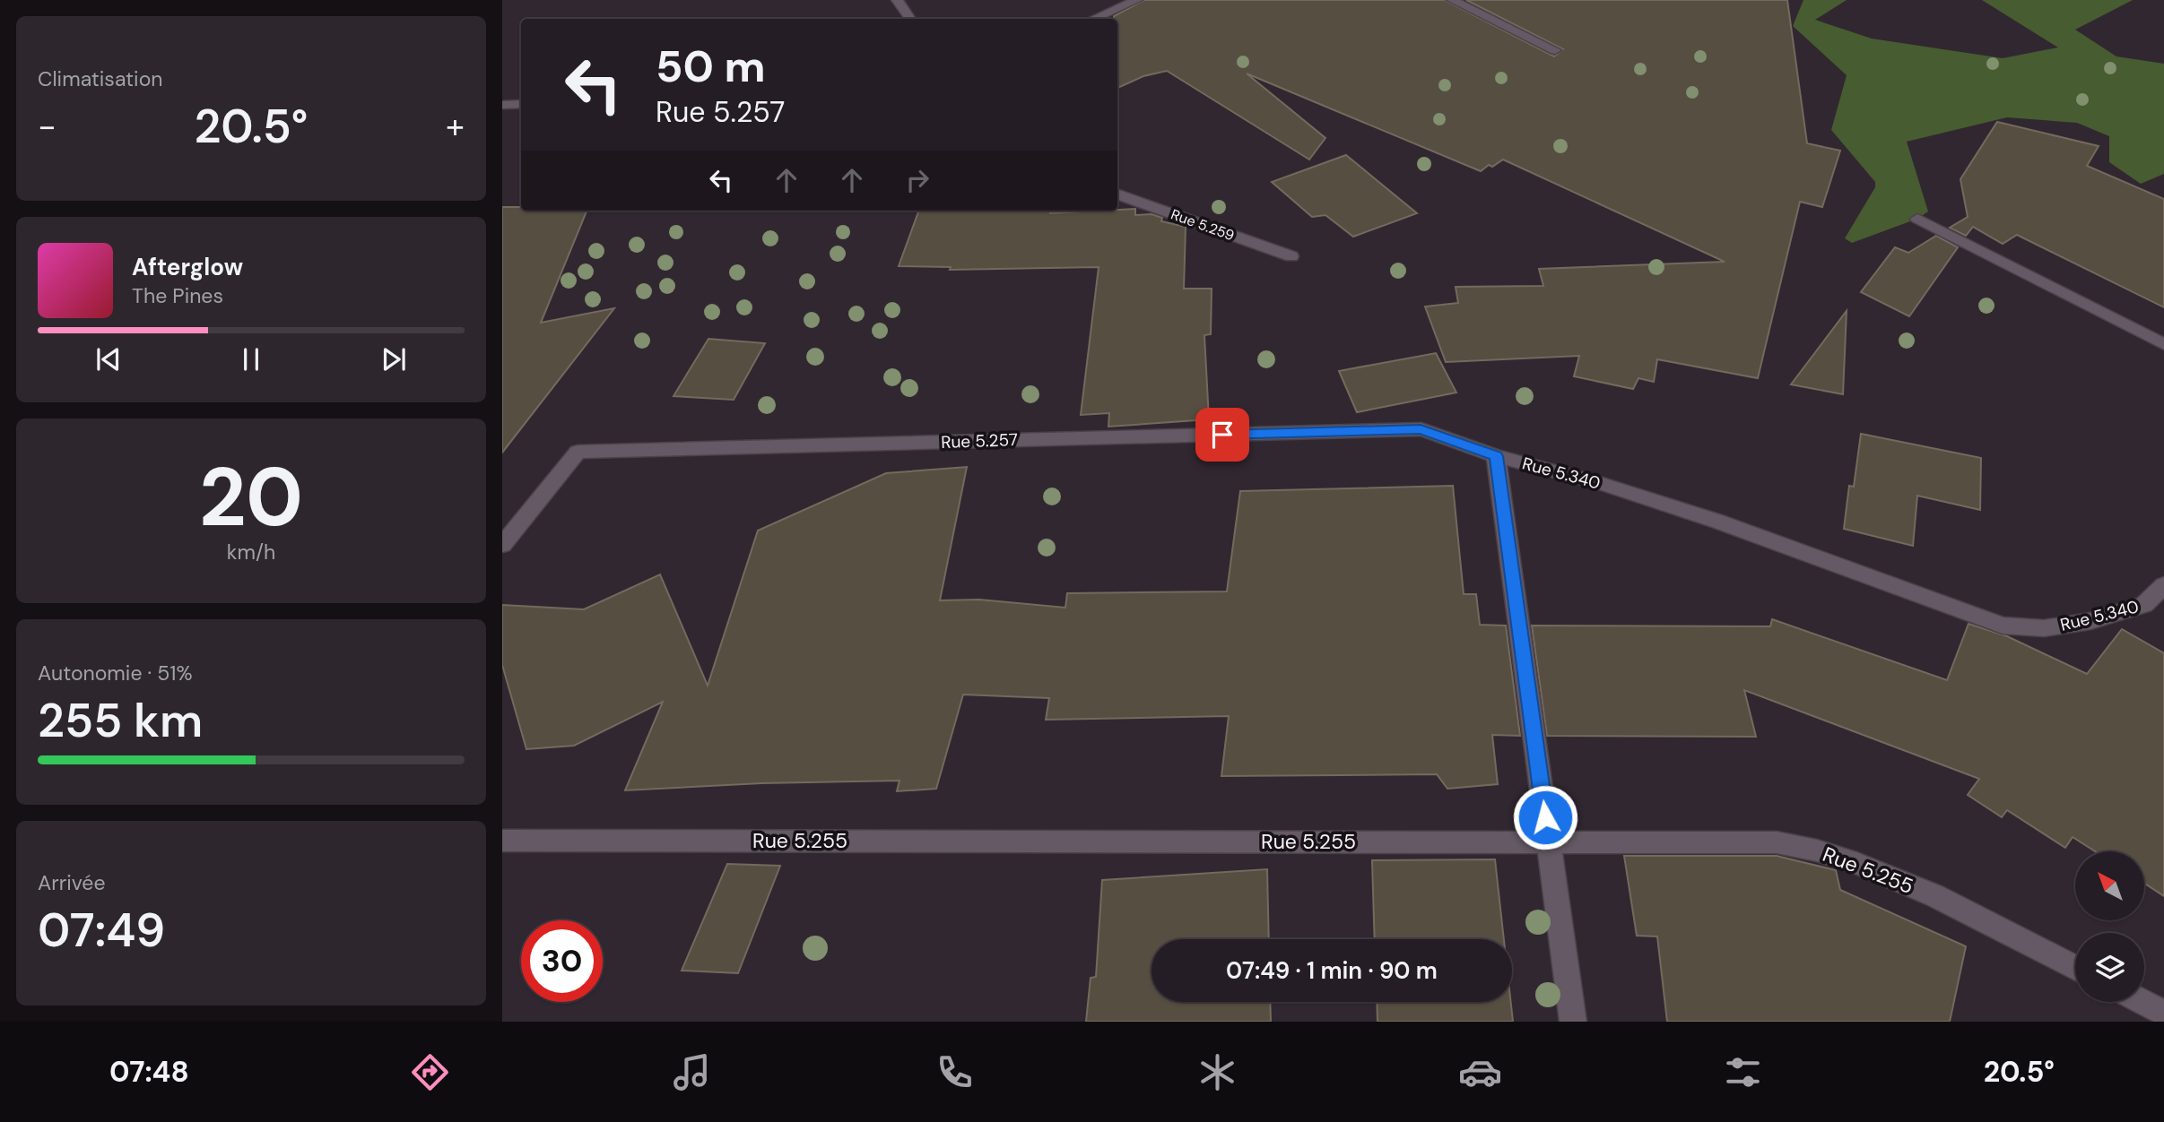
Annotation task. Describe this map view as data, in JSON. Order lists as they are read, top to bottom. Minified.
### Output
{"streets":{"street":["Rue 5.259","Rue 5.257","Rue 5.340","Rue 5.255"]},"crossings":[["Rue 5.257","Rue 5.340"],["Rue 5.340","Rue 5.255"]],"north":"top left","page":{"tile":["Climatisation",["20","km/h"],["Autonomie · 51%","255 km"],["Arrivée","07:49"]],"turn":["50 m","Rue 5.257"],"heat":["−","20.5°","+"],"song":["Afterglow","The Pines"],"limit":"30","trip":"07:49 · 1 min · 90 m","tabs":["07:48","20.5°"]}}
